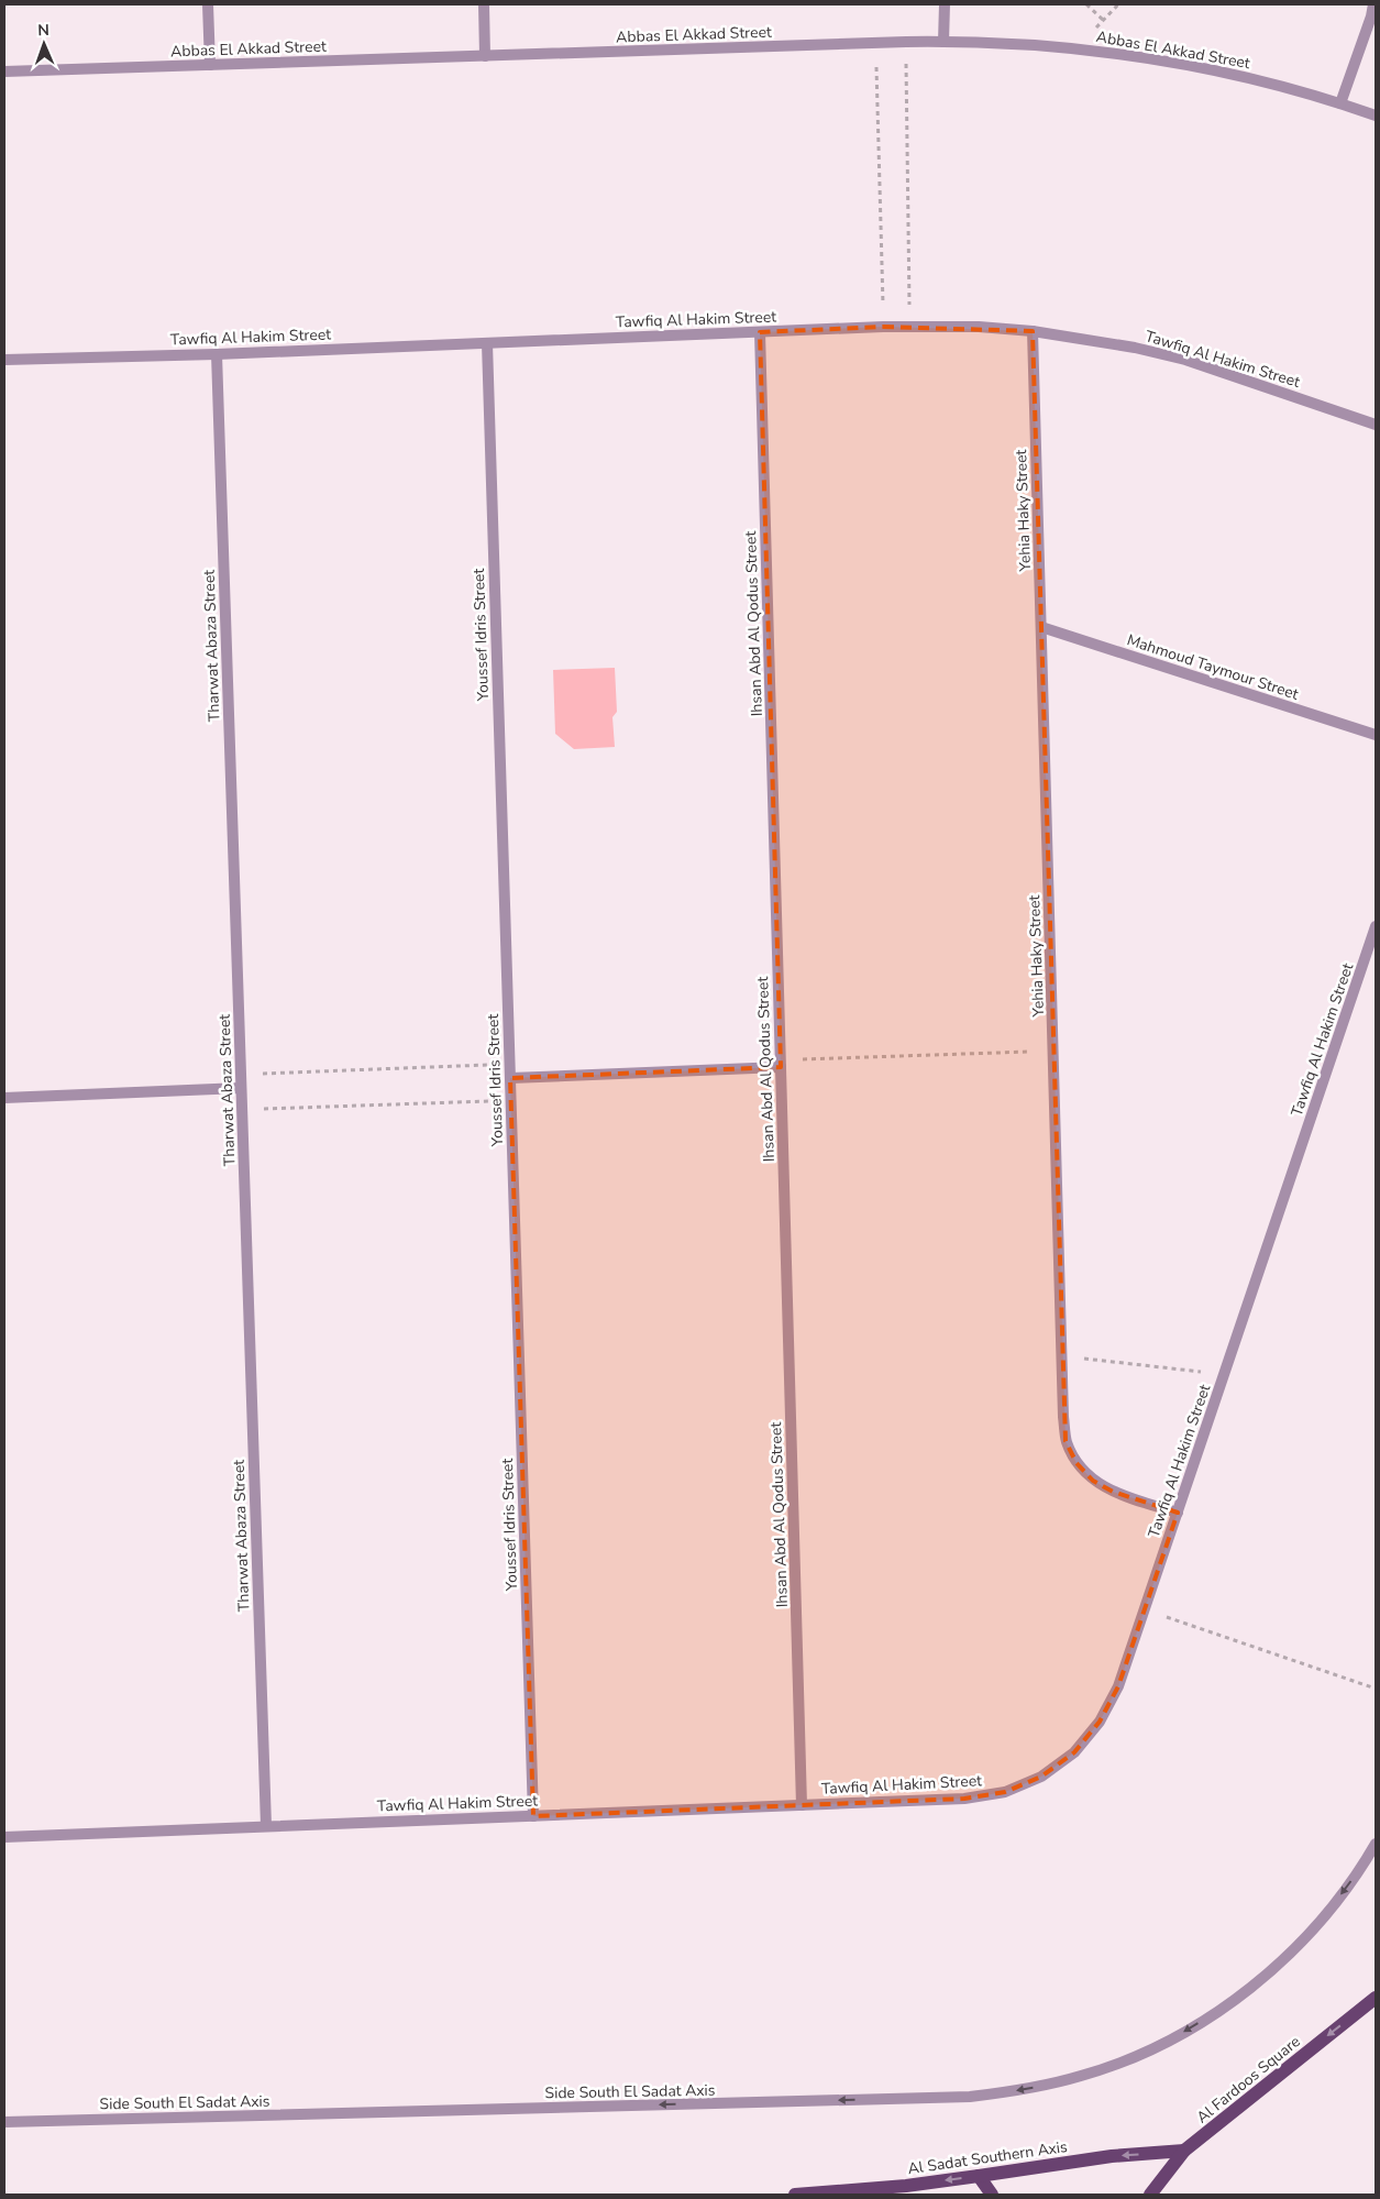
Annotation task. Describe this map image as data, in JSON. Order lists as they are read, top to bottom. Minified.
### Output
{"streets":{"main road":["Al Fardoos Square","Al Sadat Southern Axis"],"street":["Abbas El Akkad Street","Tawfiq Al Hakim Street","Yehia Haky Street","Ihsan Abd Al Qodus Street","Youssef Idris Street","Tharwat Abaza Street","Mahmoud Taymour Street","Side South El Sadat Axis"]},"crossings":[["Tawfiq Al Hakim Street","Yehia Haky Street"],["Tawfiq Al Hakim Street","Ihsan Abd Al Qodus Street"],["Tawfiq Al Hakim Street","Youssef Idris Street"],["Tawfiq Al Hakim Street","Tharwat Abaza Street"],["Yehia Haky Street","Mahmoud Taymour Street"],["Al Fardoos Square","Al Sadat Southern Axis"]],"one_way":["Al Fardoos Square","Side South El Sadat Axis","Al Sadat Southern Axis"],"north":"top"}
